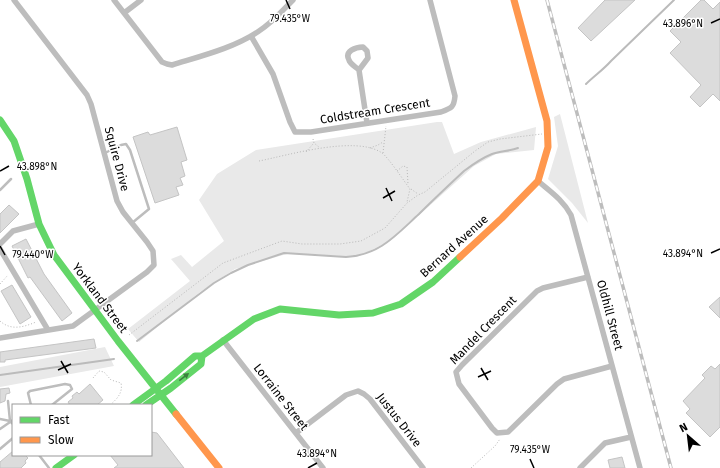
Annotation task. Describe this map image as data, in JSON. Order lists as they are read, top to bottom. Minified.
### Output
{"streets":{"street":["Coldstream Crescent","Squire Drive","Bernard Avenue","Yorkland Street","Oldhill Street","Mandel Crescent","Lorraine Street","Justus Drive"]},"crossings":[["Squire Drive","Yorkland Street"],["Bernard Avenue","Yorkland Street"],["Bernard Avenue","Oldhill Street"],["Bernard Avenue","Lorraine Street"],["Oldhill Street","Mandel Crescent"],["Lorraine Street","Justus Drive"]],"legend":["Fast","Slow"],"north":"top left","coordinates":["79.435°W","43.896°N","43.898°N","43.894°N","79.440°W"]}
